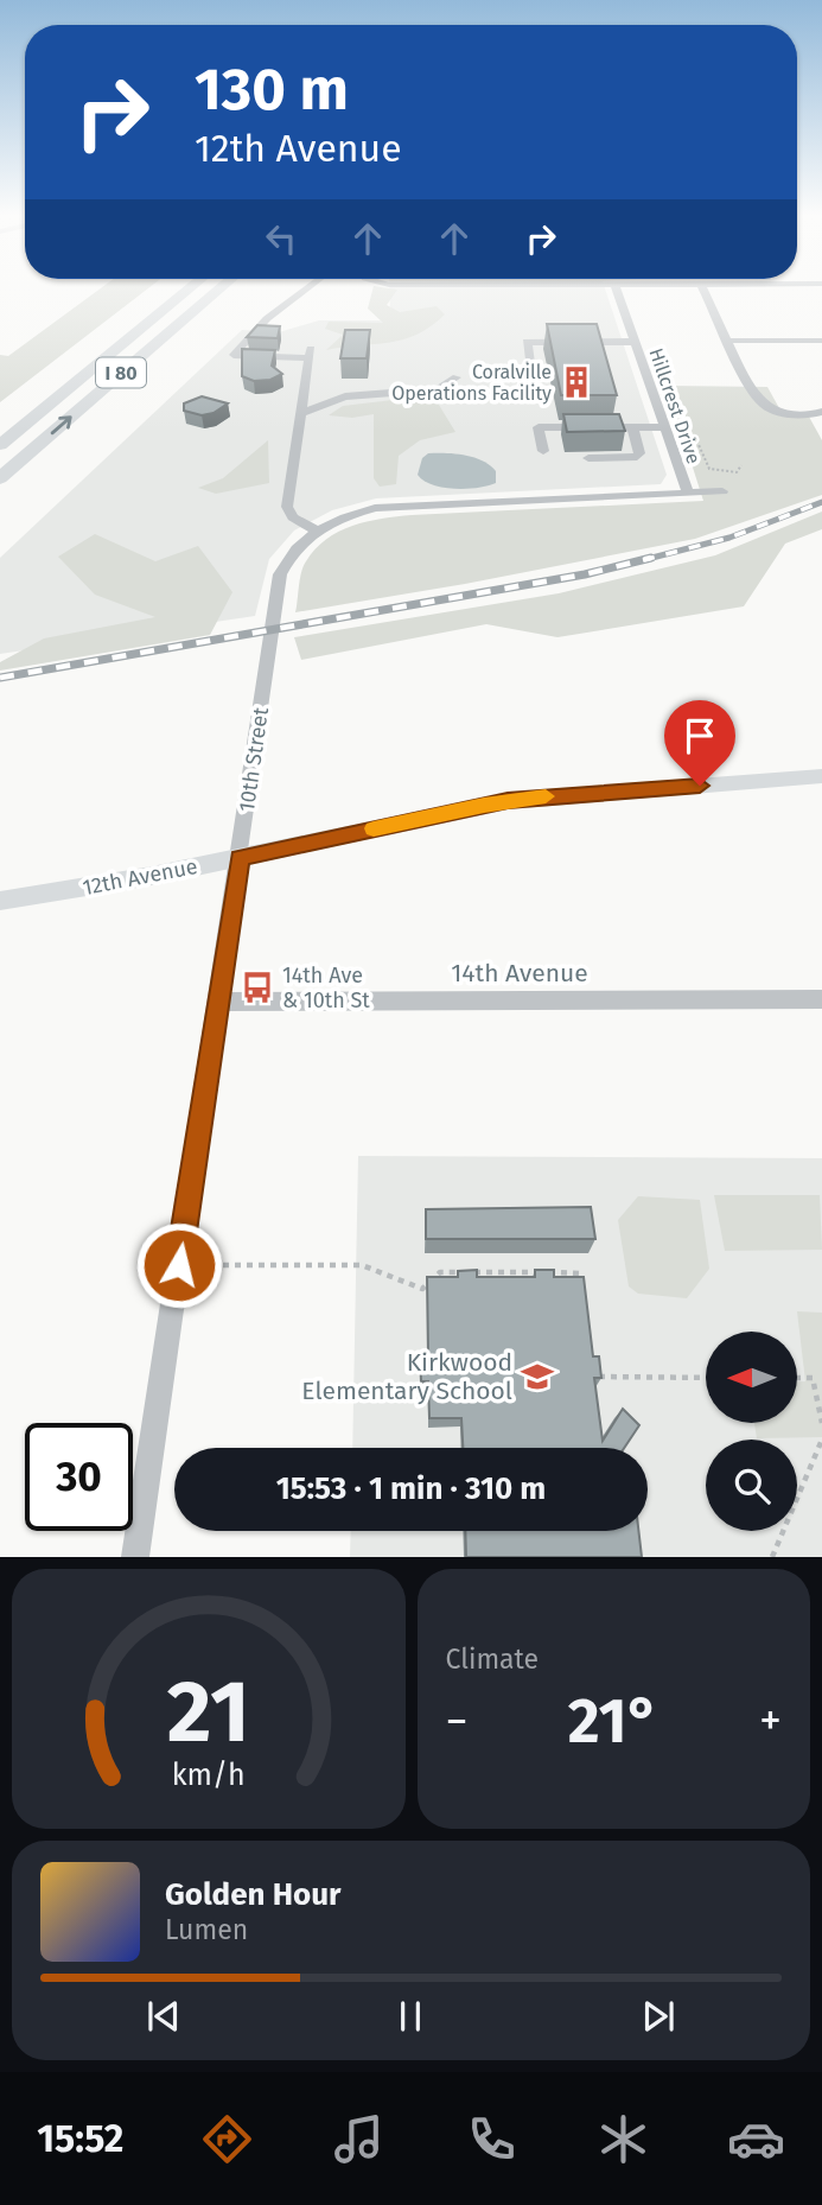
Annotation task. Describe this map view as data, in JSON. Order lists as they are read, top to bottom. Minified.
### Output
{"streets":{"highway":["I 80"],"main road":["12th Avenue"],"street":["Hillcrest Drive","10th Street","14th Avenue"]},"crossings":[["Hillcrest Drive","10th Street"],["10th Street","12th Avenue"],["10th Street","14th Avenue"]],"places":{"building":["Coralville Operations Facility"],"bus stop":["14th Ave & 10th St"],"school or university":["Kirkwood Elementary School"]},"north":"left","page":{"turn":["130 m","12th Avenue"],"limit":"30","trip":"15:53 · 1 min · 310 m","tile":"Climate","heat":["−","21°","+"],"song":["Golden Hour","Lumen"],"tabs":"15:52","gauge":["21","km/h"]}}
